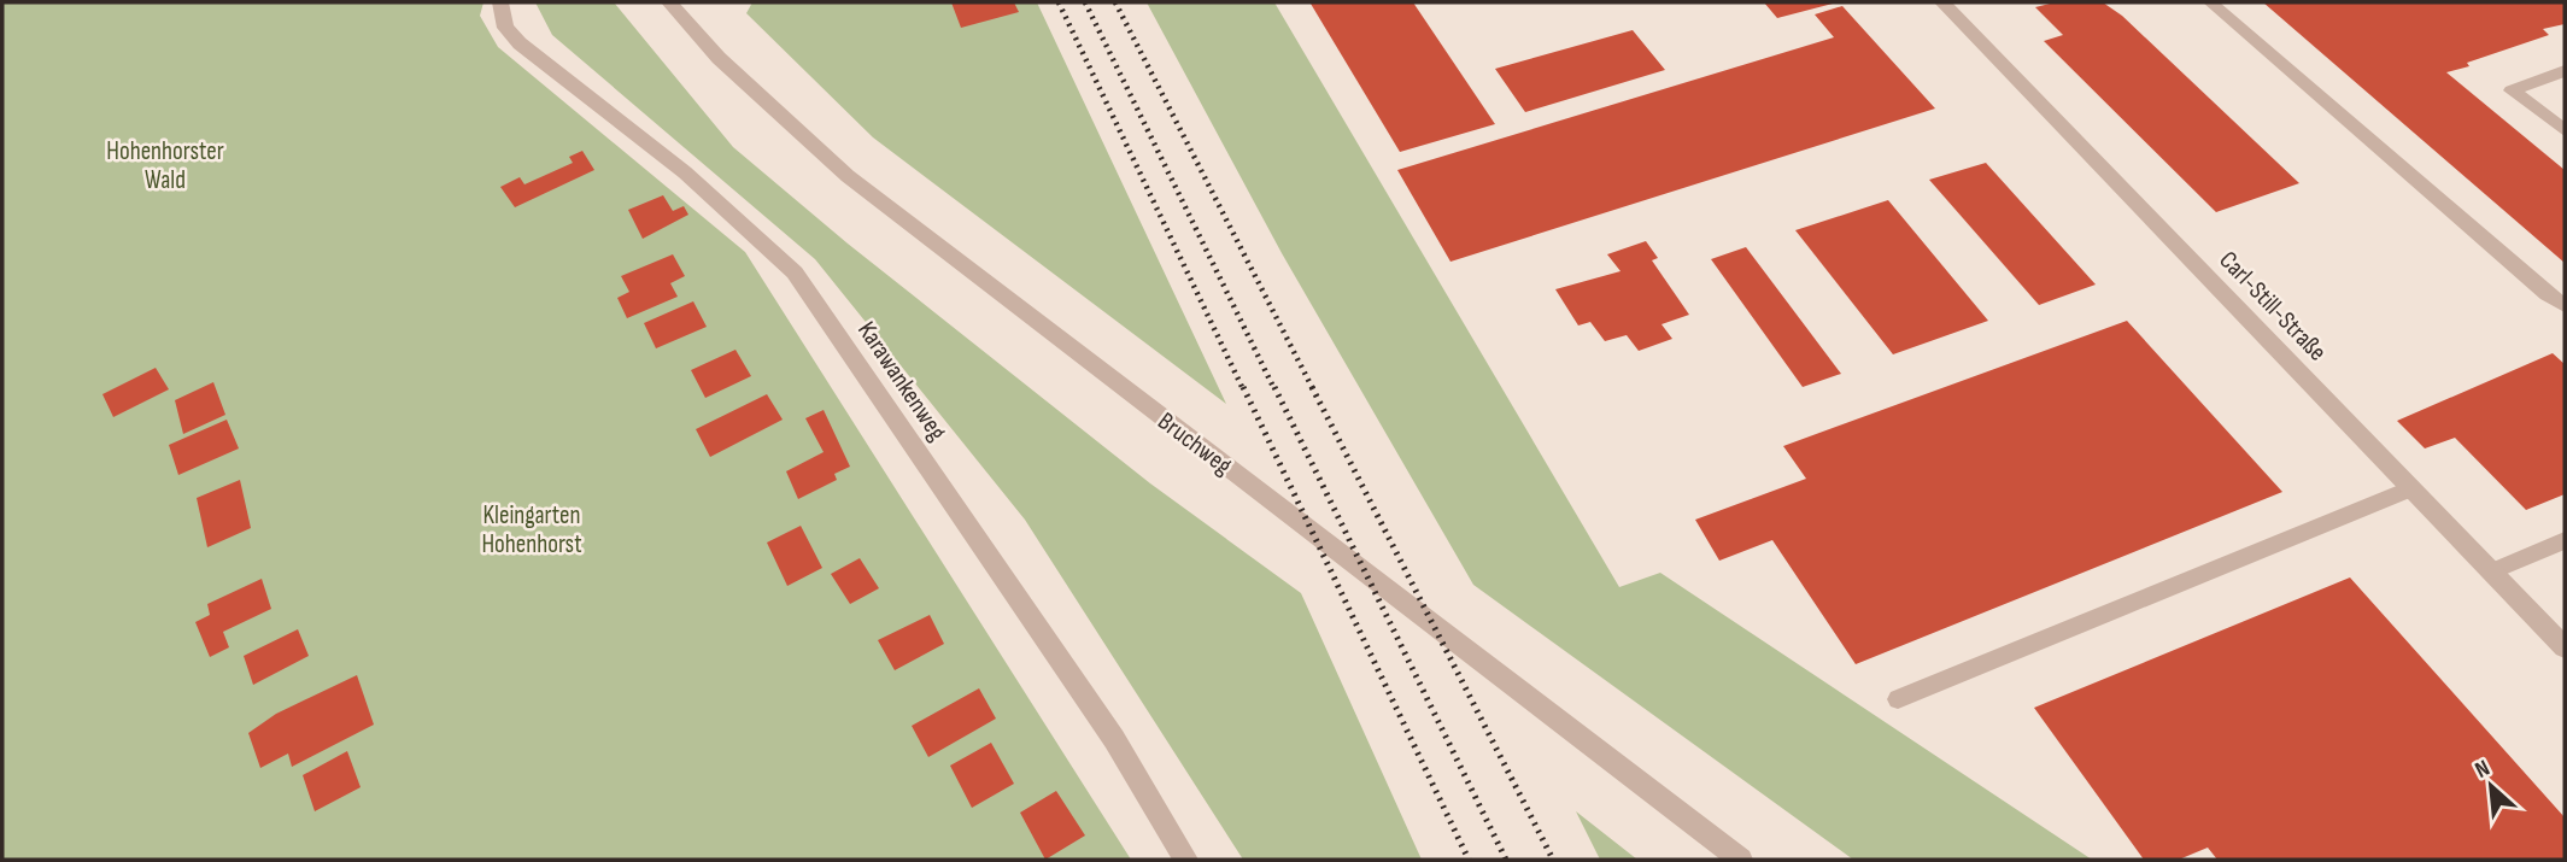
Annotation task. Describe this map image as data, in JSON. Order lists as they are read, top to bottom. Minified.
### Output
{"streets":{"street":["Carl-Still-Straße","Karawankenweg","Bruchweg"]},"parks":["Hohenhorster Wald","Kleingarten Hohenhorst"],"north":"top left"}
